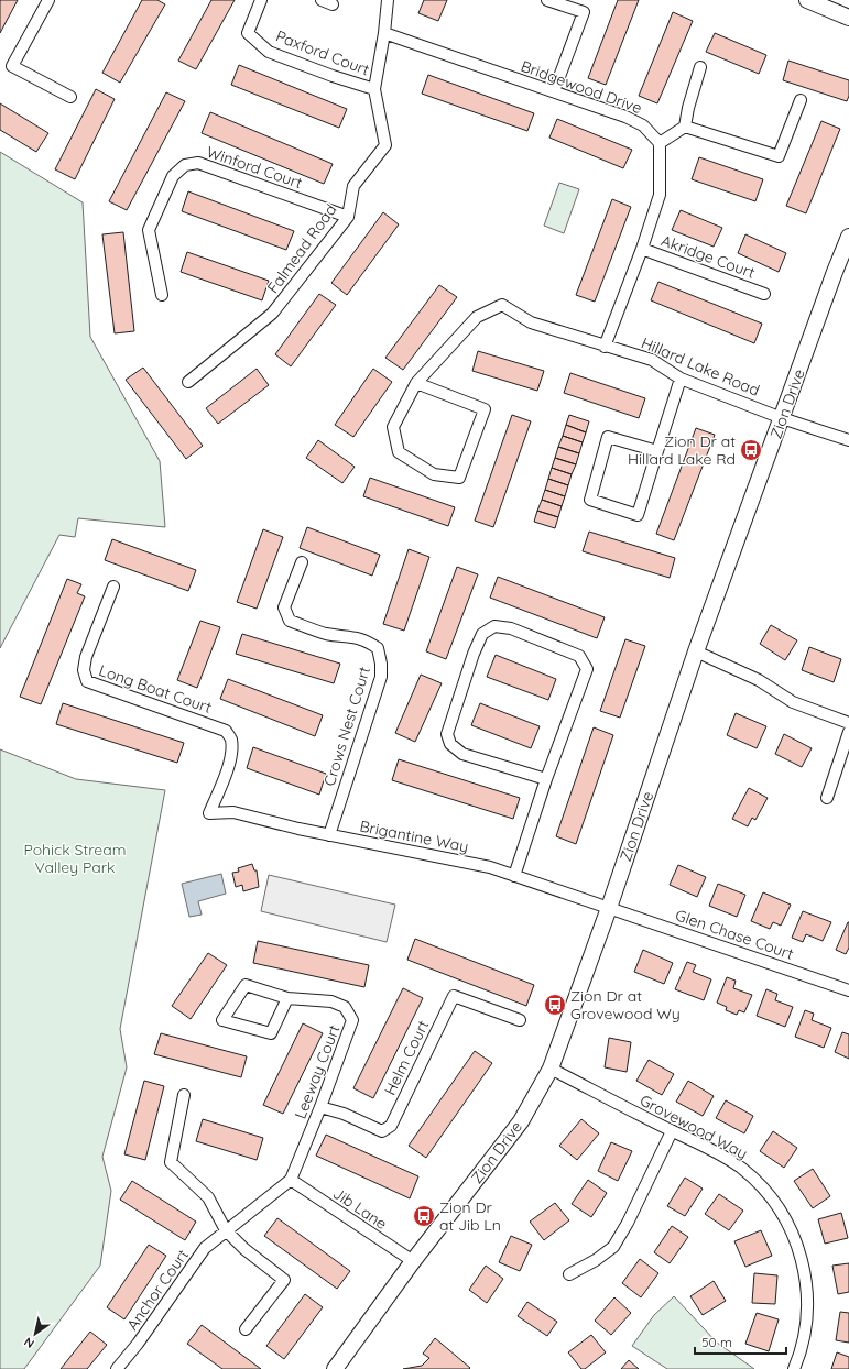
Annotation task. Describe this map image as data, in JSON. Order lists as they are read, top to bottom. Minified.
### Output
{"streets":{"street":["Paxford Court","Bridgewood Drive","Winford Court","Falmead Road","Akridge Court","Hillard Lake Road","Zion Drive","Long Boat Court","Crows Nest Court","Brigantine Way","Glen Chase Court","Helm Court","Leeway Court","Grovewood Way","Jib Lane","Anchor Court"]},"crossings":[["Paxford Court","Falmead Road"],["Bridgewood Drive","Falmead Road"],["Winford Court","Falmead Road"],["Hillard Lake Road","Zion Drive"],["Zion Drive","Brigantine Way"],["Zion Drive","Glen Chase Court"],["Zion Drive","Grovewood Way"],["Zion Drive","Jib Lane"],["Long Boat Court","Brigantine Way"],["Crows Nest Court","Brigantine Way"],["Brigantine Way","Glen Chase Court"],["Helm Court","Leeway Court"],["Leeway Court","Jib Lane"],["Leeway Court","Anchor Court"],["Jib Lane","Anchor Court"]],"parks":["Pohick Stream Valley Park"],"places":{"bus stop":["Zion Dr at Hillard Lake Rd","Zion Dr at Grovewood Wy","Zion Dr at Jib Ln"]},"scale_bar":"50 m","north":"bottom left"}
